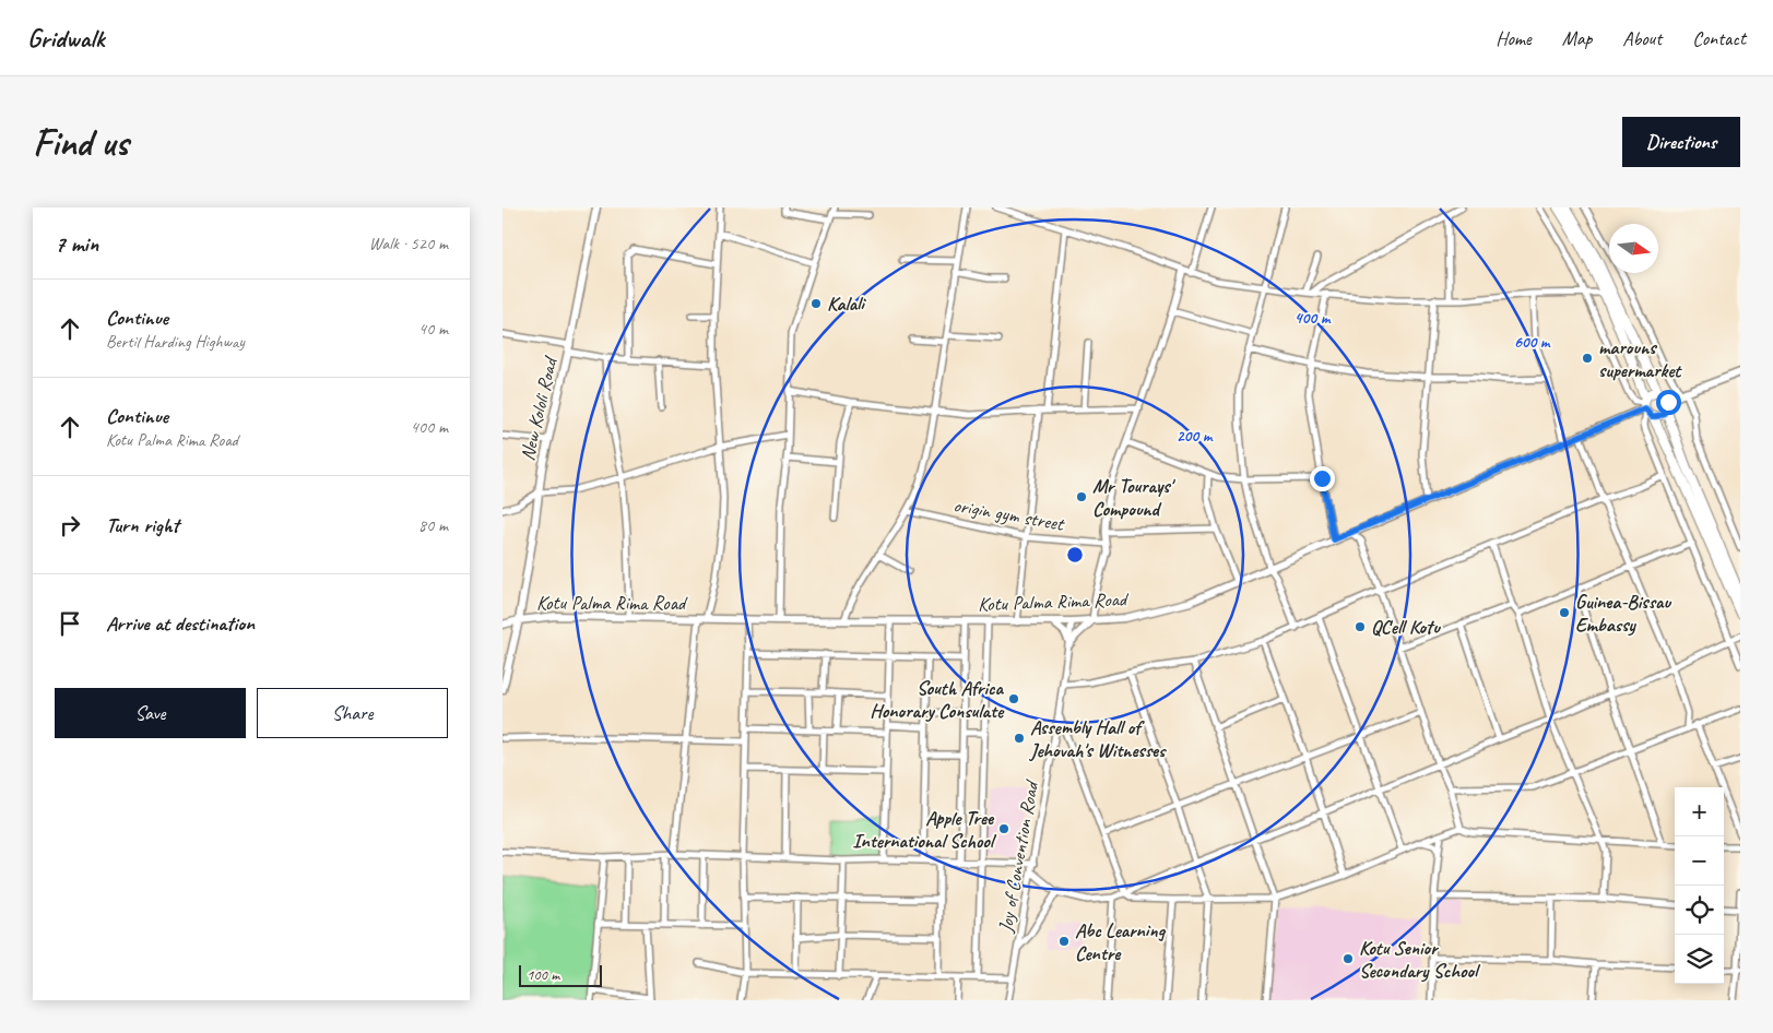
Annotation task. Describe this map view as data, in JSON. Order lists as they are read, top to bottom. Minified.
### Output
{"streets":{"street":["New Kololi Road","origin gym street","Kotu Palma Rima Road","Joy of Convention Road"]},"crossings":[["New Kololi Road","Kotu Palma Rima Road"],["Kotu Palma Rima Road","Joy of Convention Road"]],"places":["Kalali","marouns supermarket","Mr Tourays' Compound","Guinea-Bissau Embassy","QCell Kotu","South Africa Honorary Consulate","Assembly Hall of Jehovah's Witnesses","Apple Tree International School","Abc Learning Centre","Kotu Senior Secondary School"],"scale_bar":"100 m","north":"right","page":{"header":"Gridwalk","nav":["Home","Map","About","Contact"],"buttons":["Directions",["Save","Share"]],"title":"Find us","heading":["7 min","Walk · 520 m"],"list":[["Continue","Bertil Harding Highway","40 m"],["Continue","Kotu Palma Rima Road","400 m"],["Turn right","80 m"],"Arrive at destination"],"map_buttons":["+","−"],"scale":"100 m"},"rings":["400 m","600 m","200 m"]}
